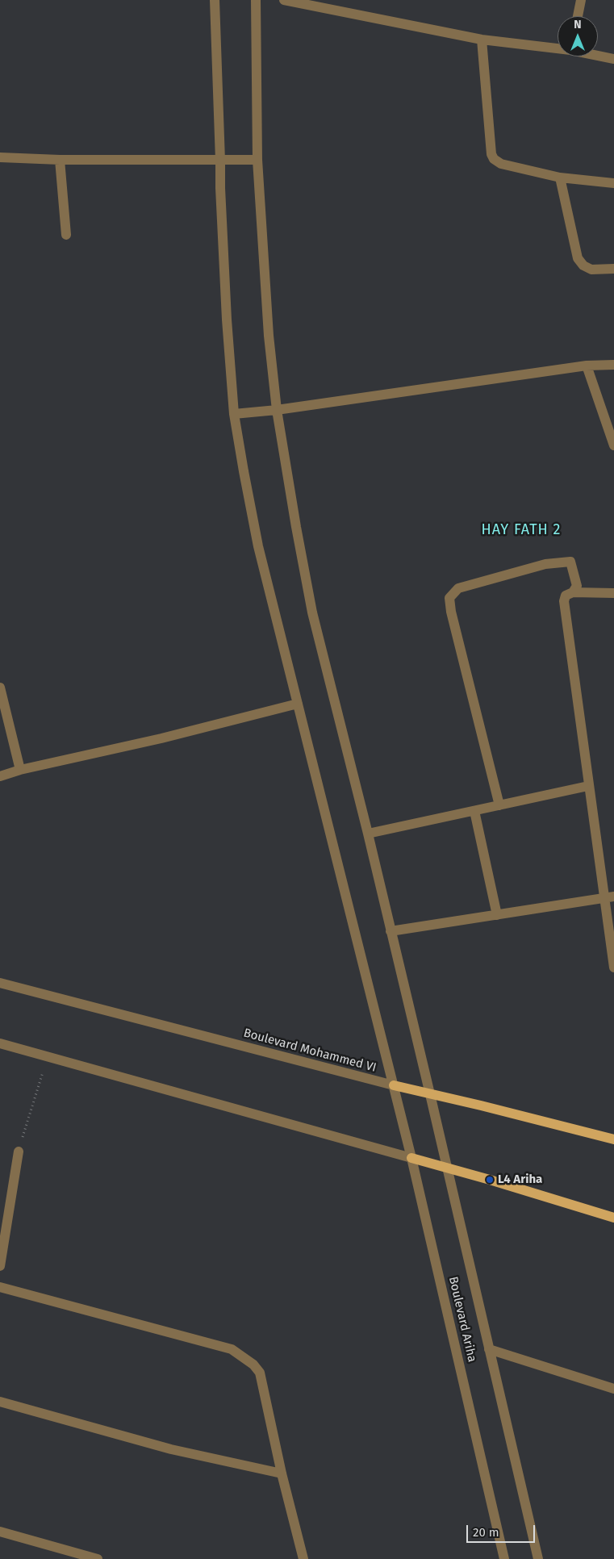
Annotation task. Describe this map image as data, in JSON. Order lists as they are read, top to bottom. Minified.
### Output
{"streets":{"main road":["Boulevard Mohammed VI"],"street":["Boulevard Ariha"]},"crossings":[["Boulevard Mohammed VI","Boulevard Ariha"]],"districts":["HAY FATH 2"],"places":["L4 Ariha"],"scale_bar":"20 m","north":"top"}
